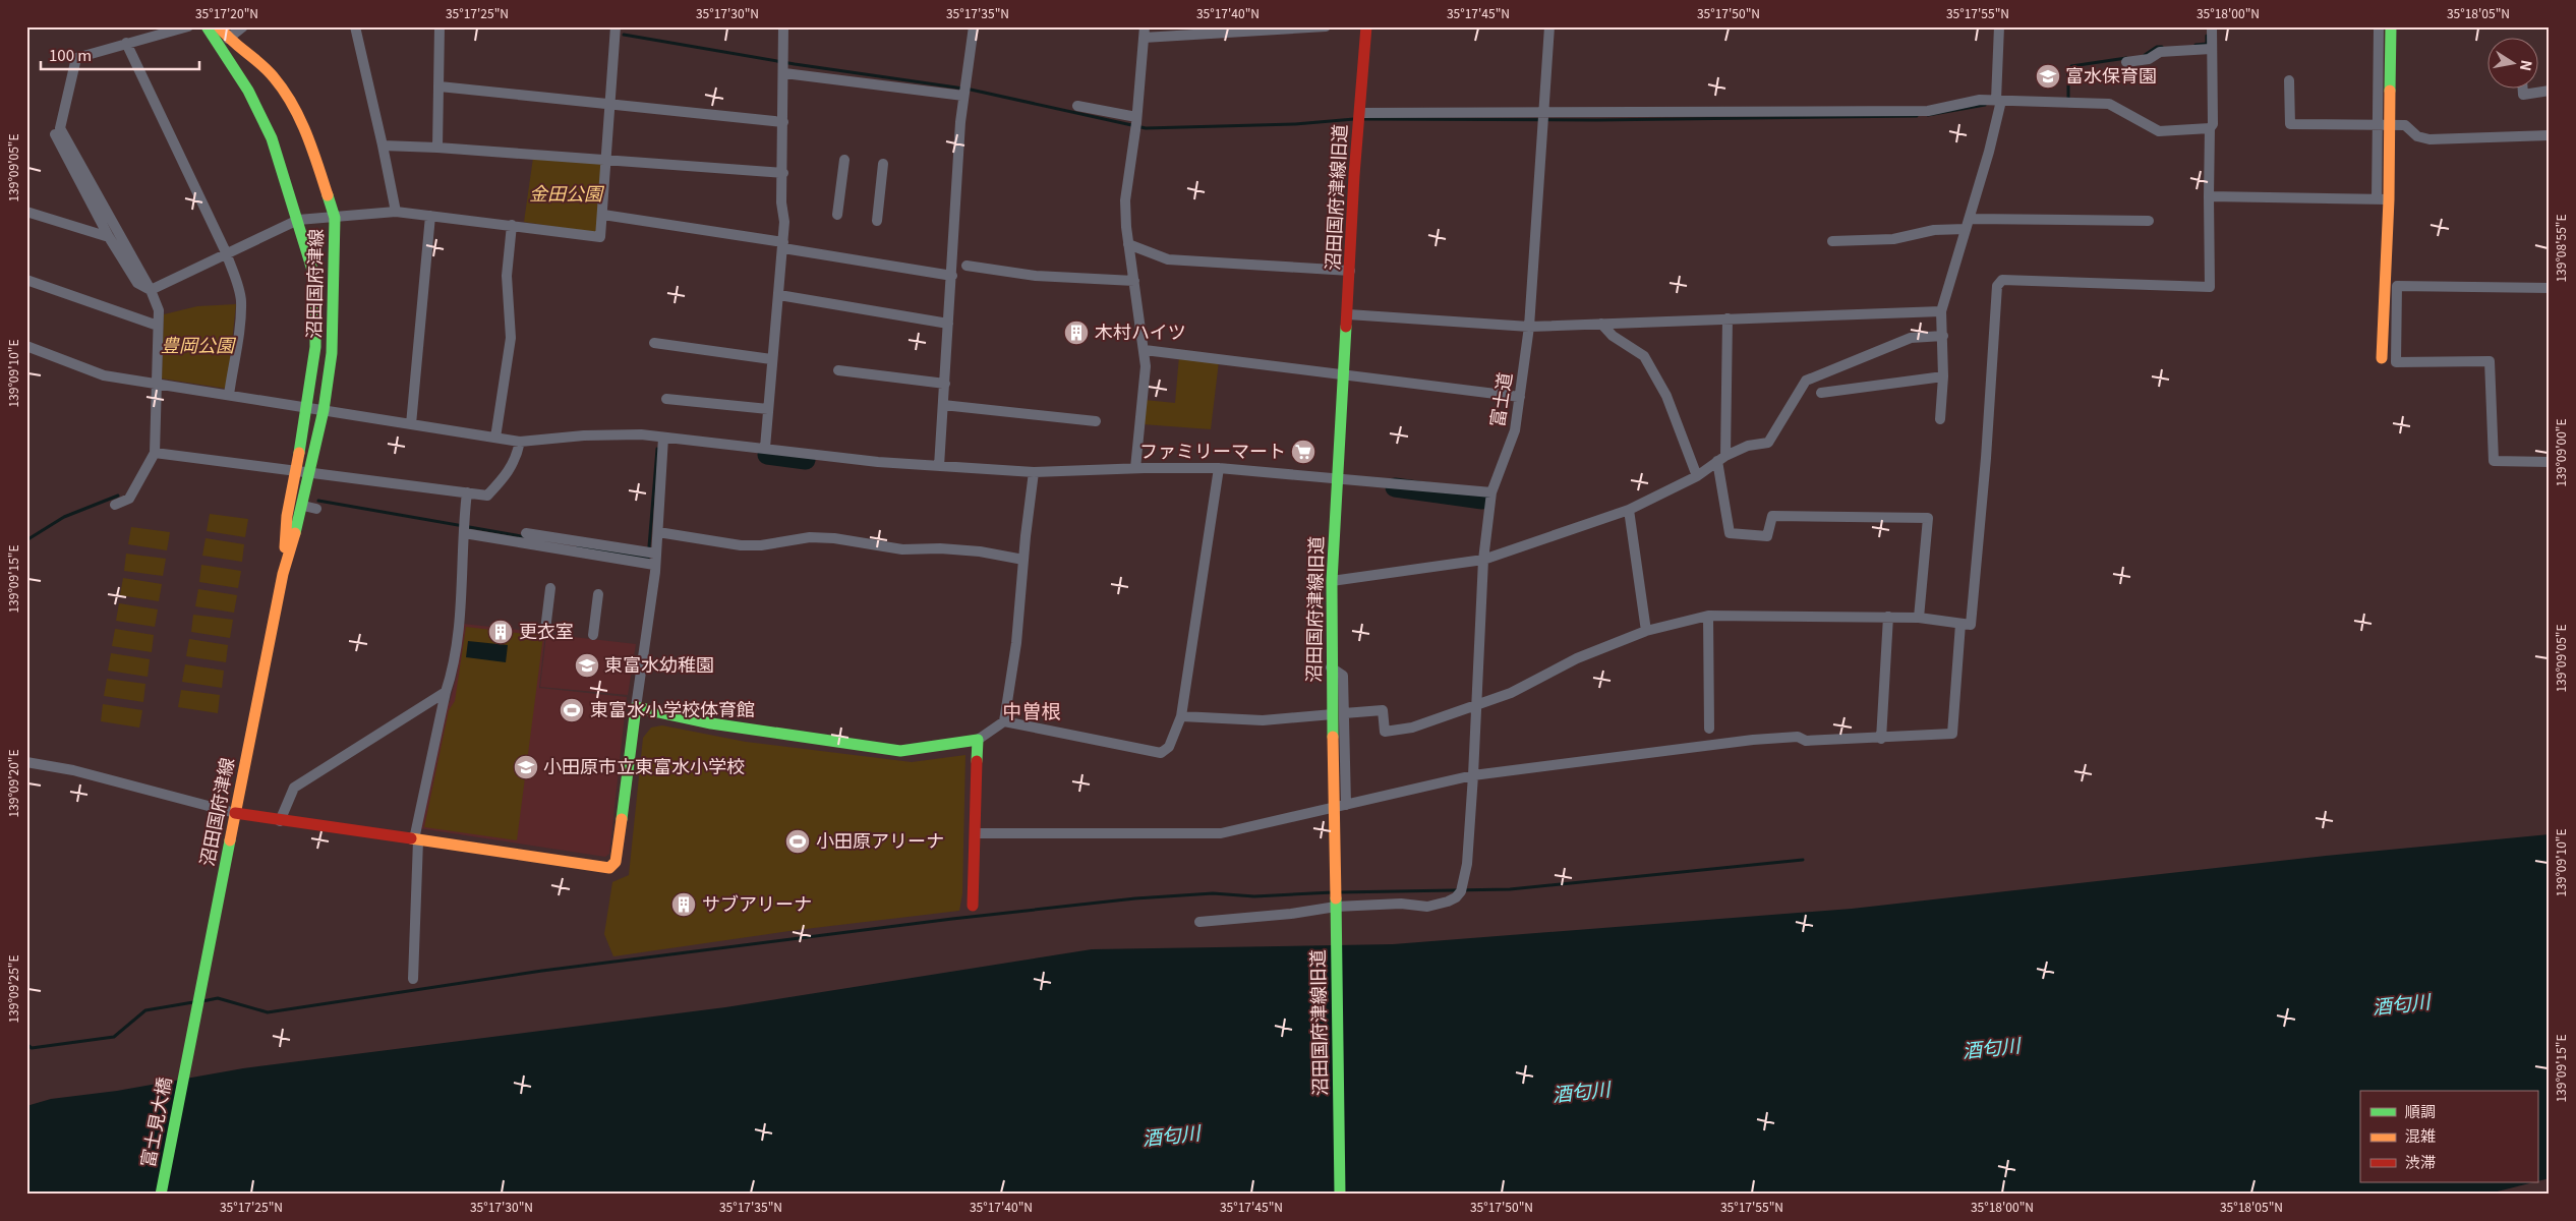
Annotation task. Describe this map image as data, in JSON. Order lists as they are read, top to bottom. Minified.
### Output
{"streets":{"street":["沼田国府津線旧道","沼田国府津線","富士道","富士見大橋"]},"crossings":[["沼田国府津線旧道","富士道"],["沼田国府津線","富士見大橋"]],"districts":["中曽根"],"water":["酒匂川"],"parks":["金田公園","豊岡公園"],"places":{"school or university":["富水保育園","東富水幼稚園","小田原市立東富水小学校"],"building":["木村ハイツ","更衣室","サブアリーナ"],"supermarket":["ファミリーマート"],"sports":["東富水小学校体育館","小田原アリーナ"]},"legend":["順調","混雑","渋滞"],"scale_bar":"100 m","north":"right","coordinates":["35°17'20\"N","35°17'25\"N","35°17'30\"N","35°17'35\"N","35°17'40\"N","35°17'45\"N","35°17'50\"N","35°17'55\"N","35°18'00\"N","35°18'05\"N","139°09'05\"E","139°08'55\"E","139°09'10\"E","139°09'00\"E","139°09'15\"E","139°09'20\"E","139°09'25\"E"]}
